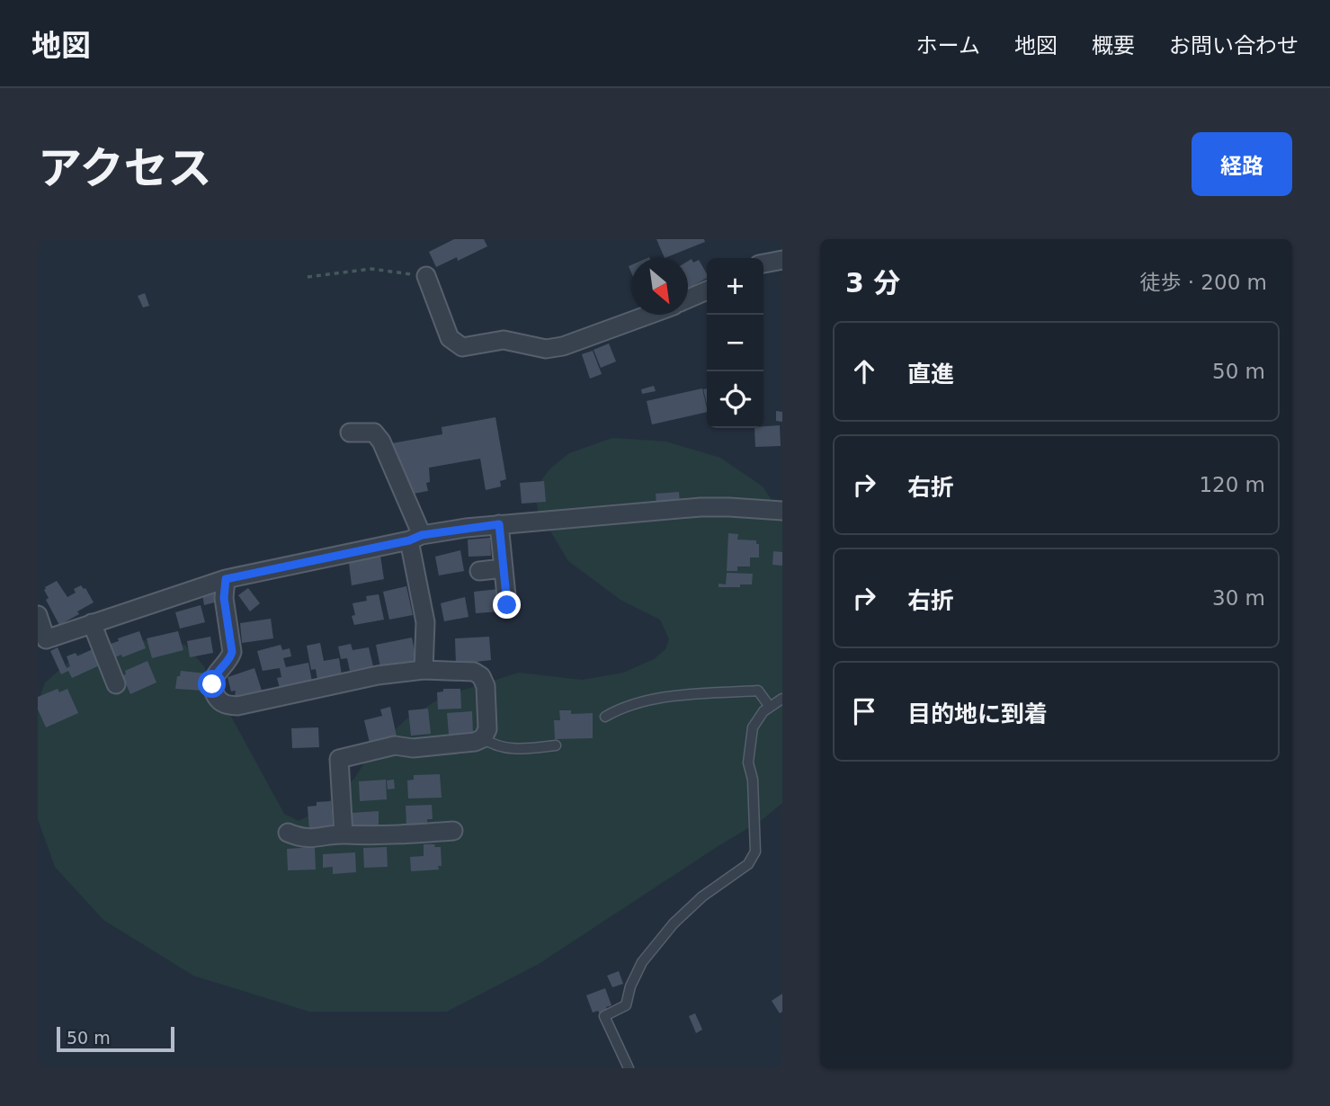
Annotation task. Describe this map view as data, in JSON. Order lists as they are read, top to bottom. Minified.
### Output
{"scale_bar":"50 m","north":"bottom right","page":{"header":"地図","nav":["ホーム","地図","概要","お問い合わせ"],"title":"アクセス","buttons":"経路","heading":["3 分","徒歩 · 200 m"],"map_buttons":["+","−"],"list":[["直進","50 m"],["右折","120 m"],["右折","30 m"],"目的地に到着"],"scale":"50 m"}}
